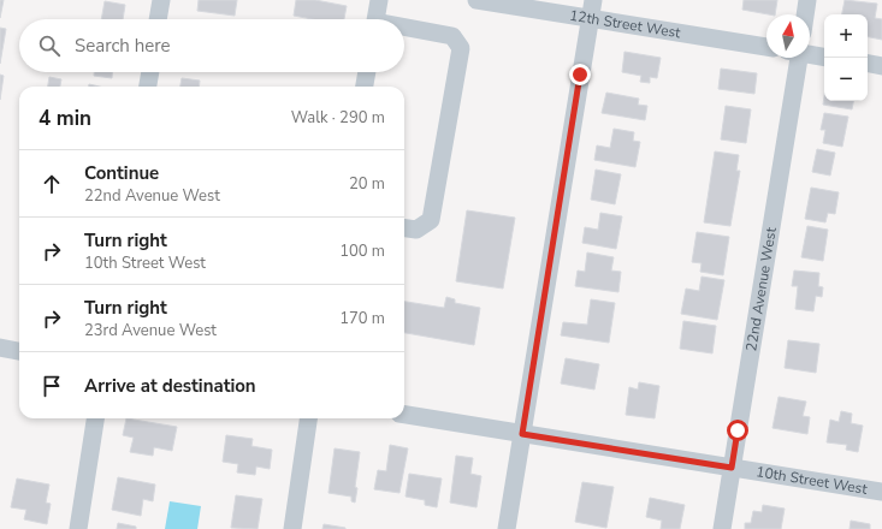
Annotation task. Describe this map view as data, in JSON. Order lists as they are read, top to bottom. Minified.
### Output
{"streets":{"street":["12th Street West","22nd Avenue West","10th Street West"]},"crossings":[["22nd Avenue West","10th Street West"]],"north":"top","page":{"map_buttons":["+","−"],"search":"Search here","heading":["4 min","Walk · 290 m"],"list":[["Continue","22nd Avenue West","20 m"],["Turn right","10th Street West","100 m"],["Turn right","23rd Avenue West","170 m"],"Arrive at destination"]}}
